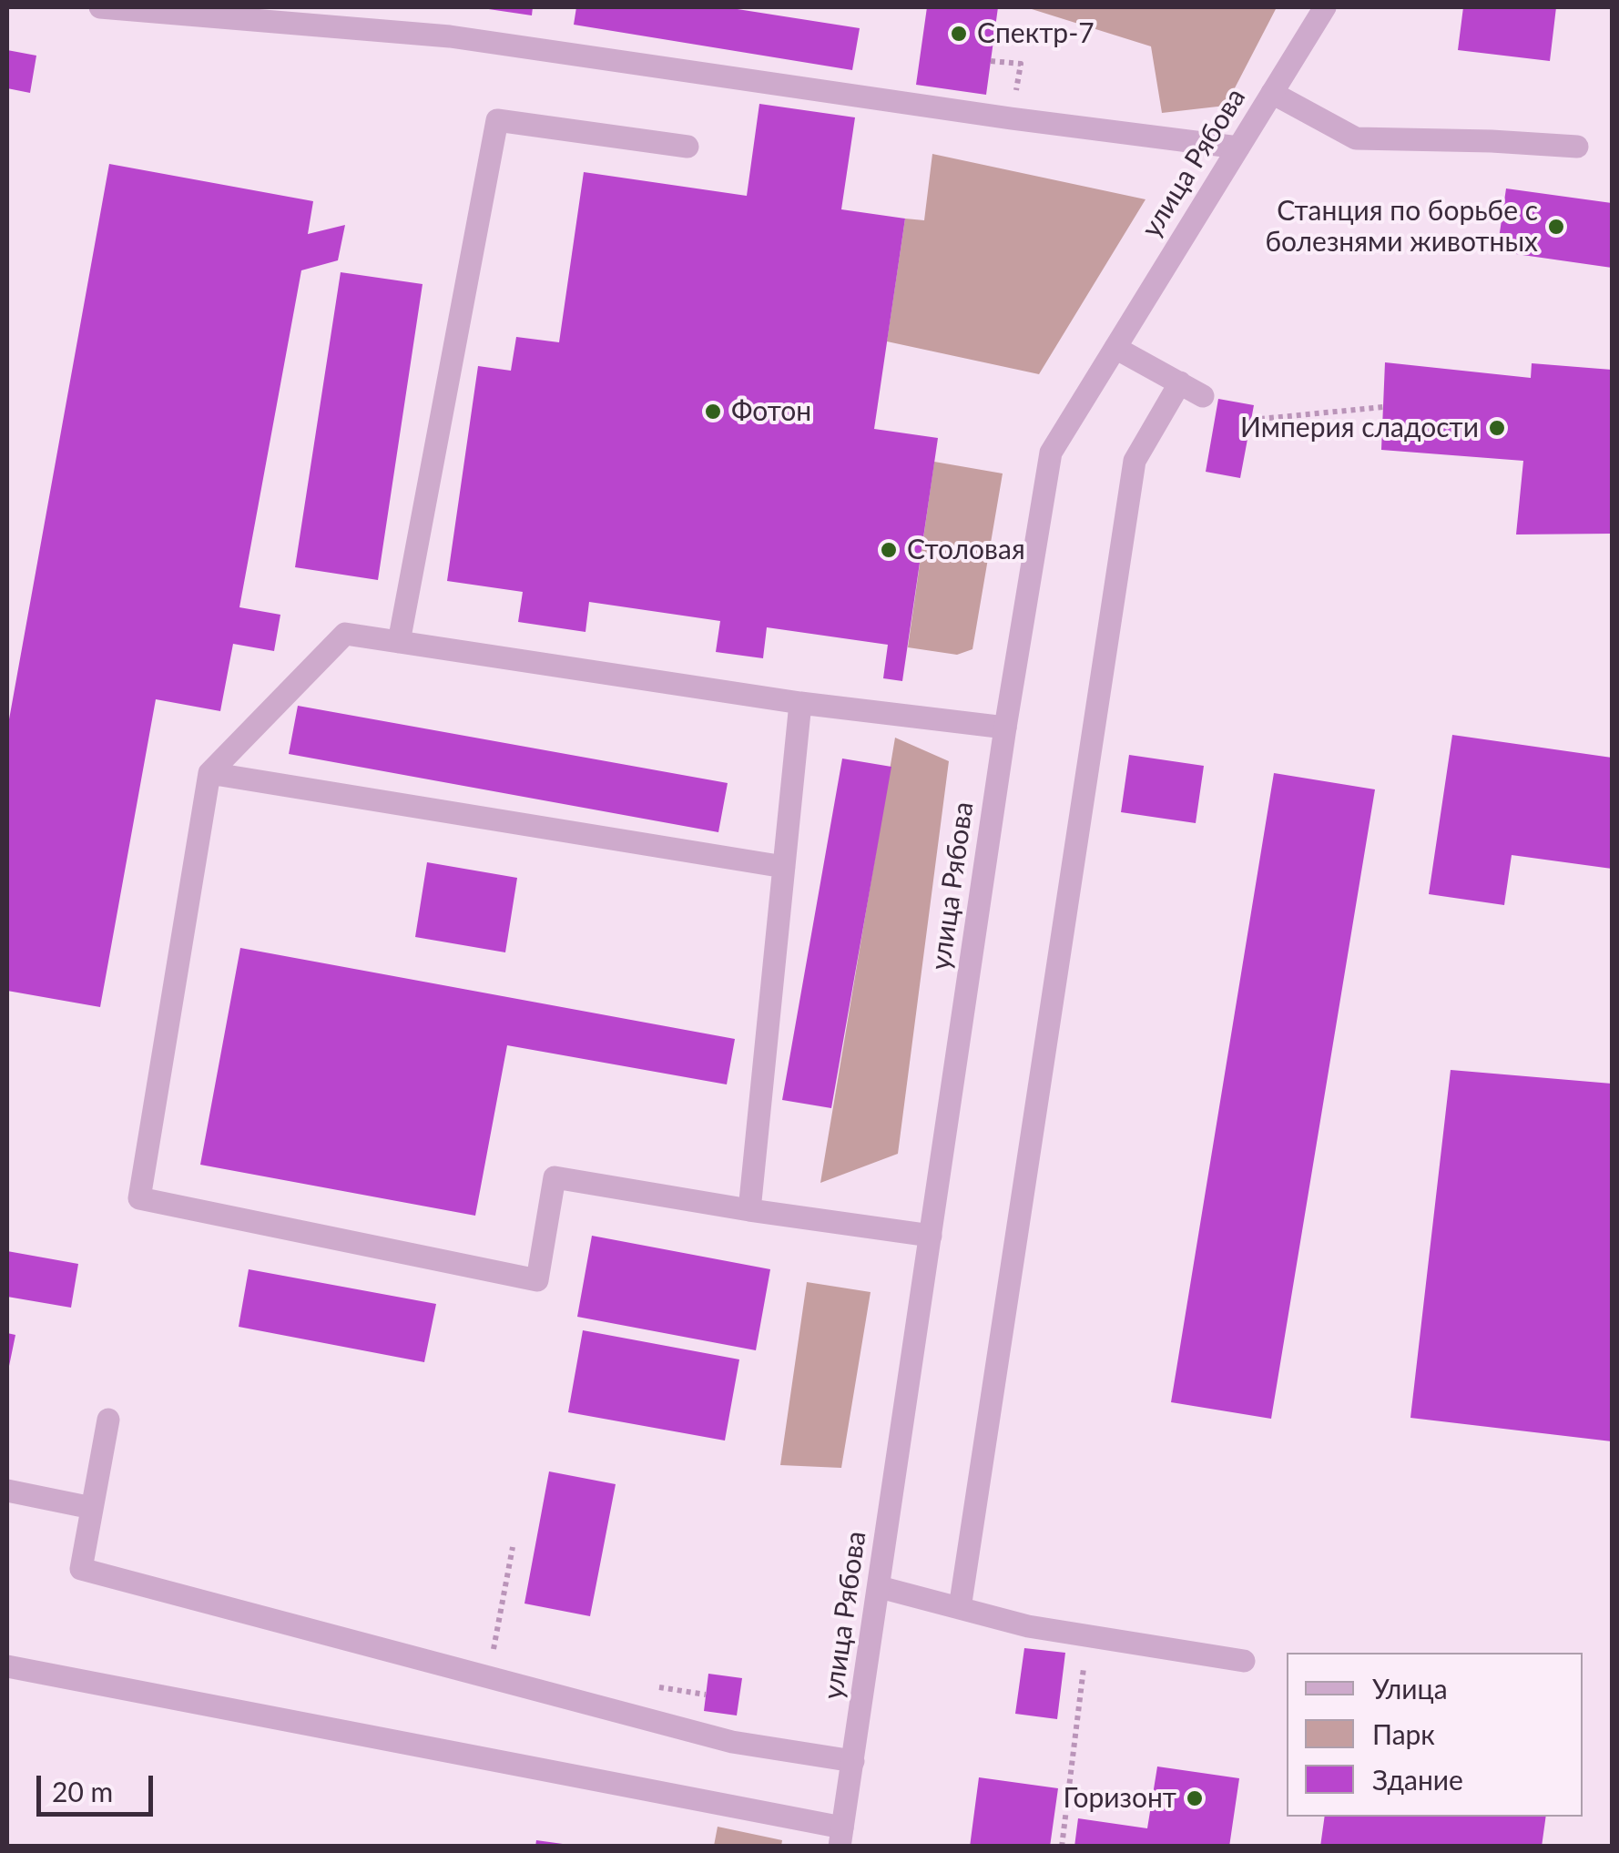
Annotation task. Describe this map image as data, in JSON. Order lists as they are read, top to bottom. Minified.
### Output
{"streets":{"street":["улица Рябова"]},"places":["Спектр-7","Станция по борьбе с болезнями животных","Фотон","Империя сладости","Столовая","Горизонт"],"legend":["Улица","Парк","Здание"],"scale_bar":"20 m"}
